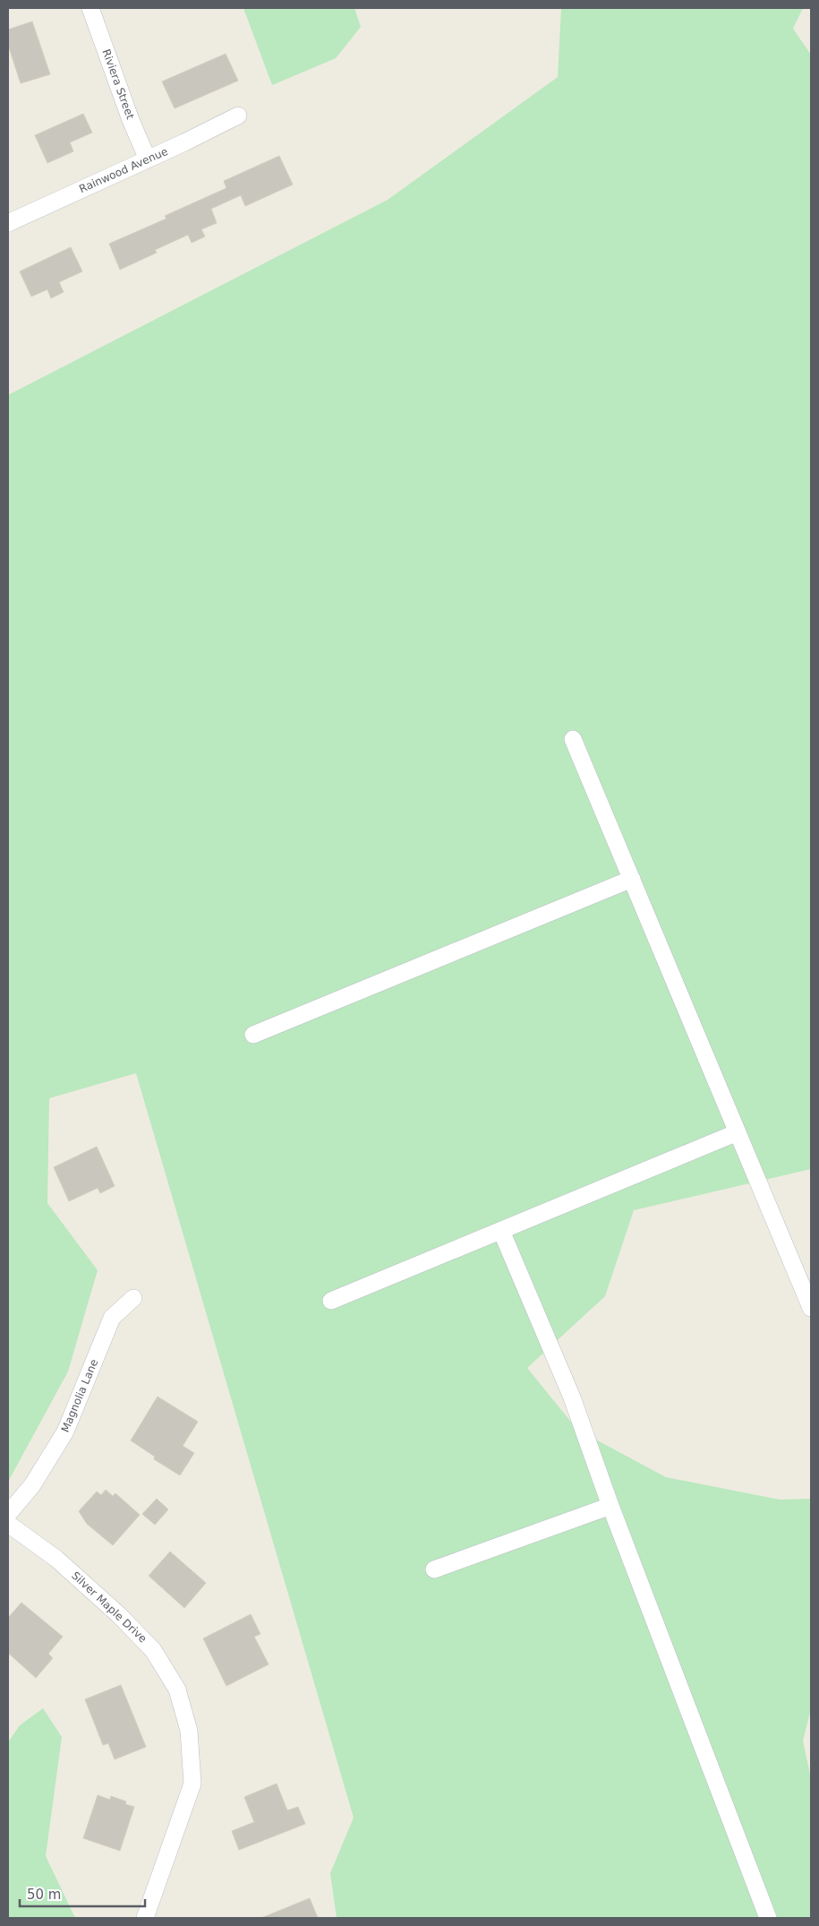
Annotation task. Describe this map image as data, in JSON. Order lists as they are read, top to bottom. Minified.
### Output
{"streets":{"street":["Riviera Street","Rainwood Avenue","Magnolia Lane","Silver Maple Drive"]},"crossings":[["Riviera Street","Rainwood Avenue"]],"scale_bar":"50 m"}
